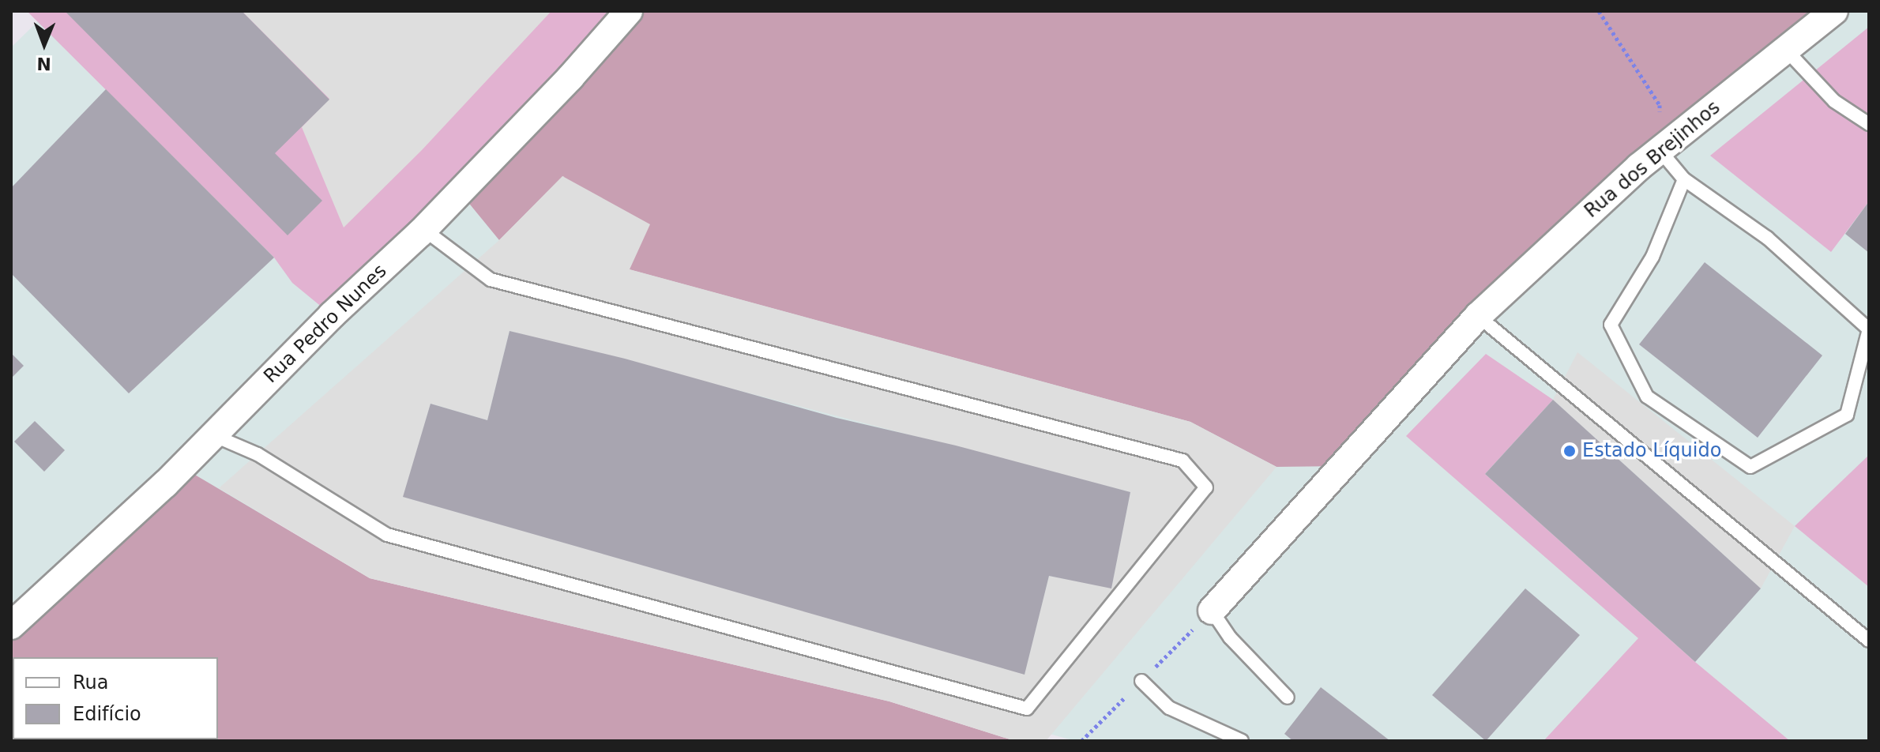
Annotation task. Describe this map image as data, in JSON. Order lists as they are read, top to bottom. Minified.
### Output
{"streets":{"street":["Rua dos Brejinhos","Rua Pedro Nunes"]},"places":["Estado Líquido"],"legend":["Rua","Edifício"],"north":"bottom"}
